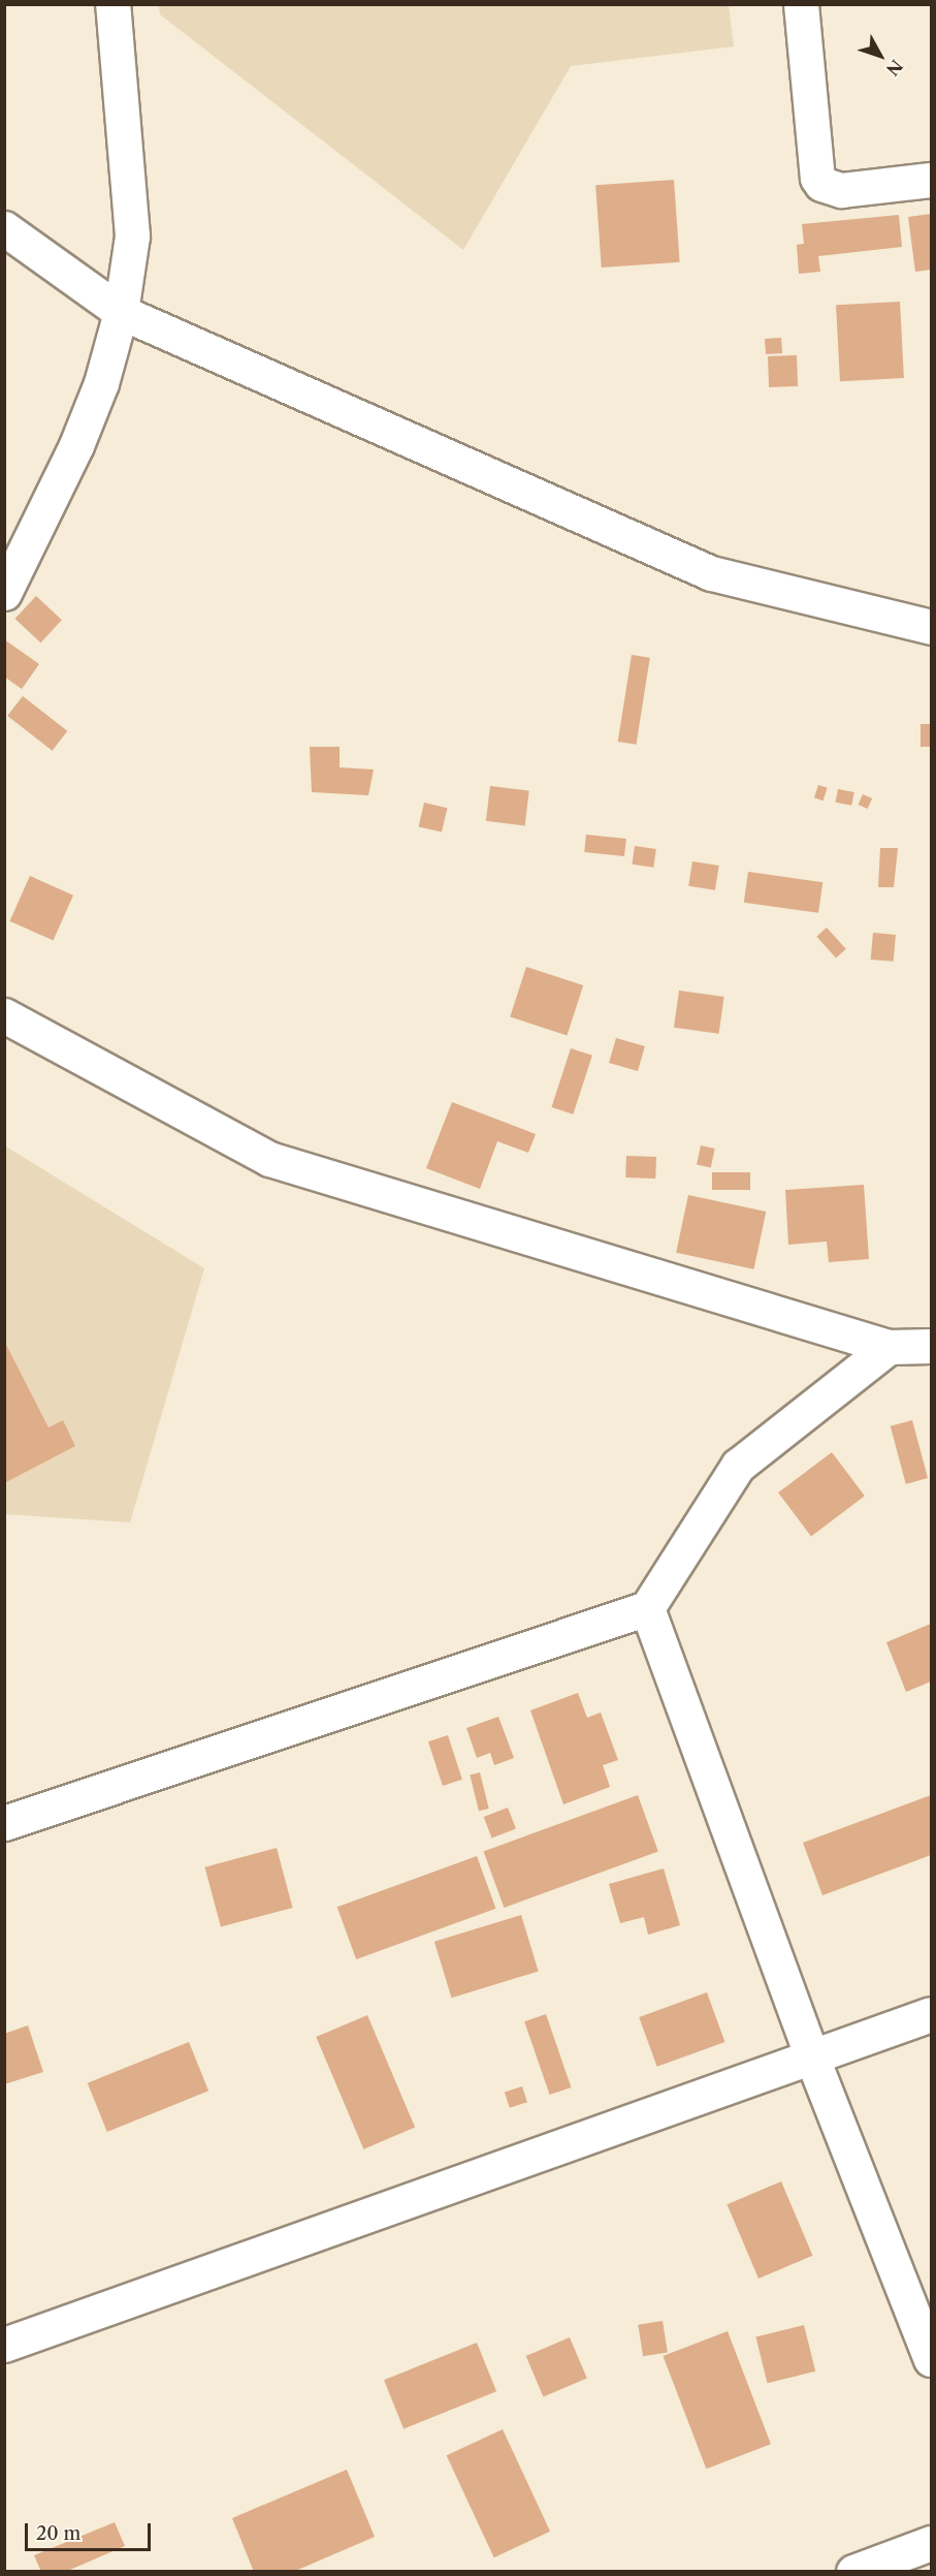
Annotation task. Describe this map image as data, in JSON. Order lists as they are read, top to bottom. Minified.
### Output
{"scale_bar":"20 m","north":"bottom right"}
